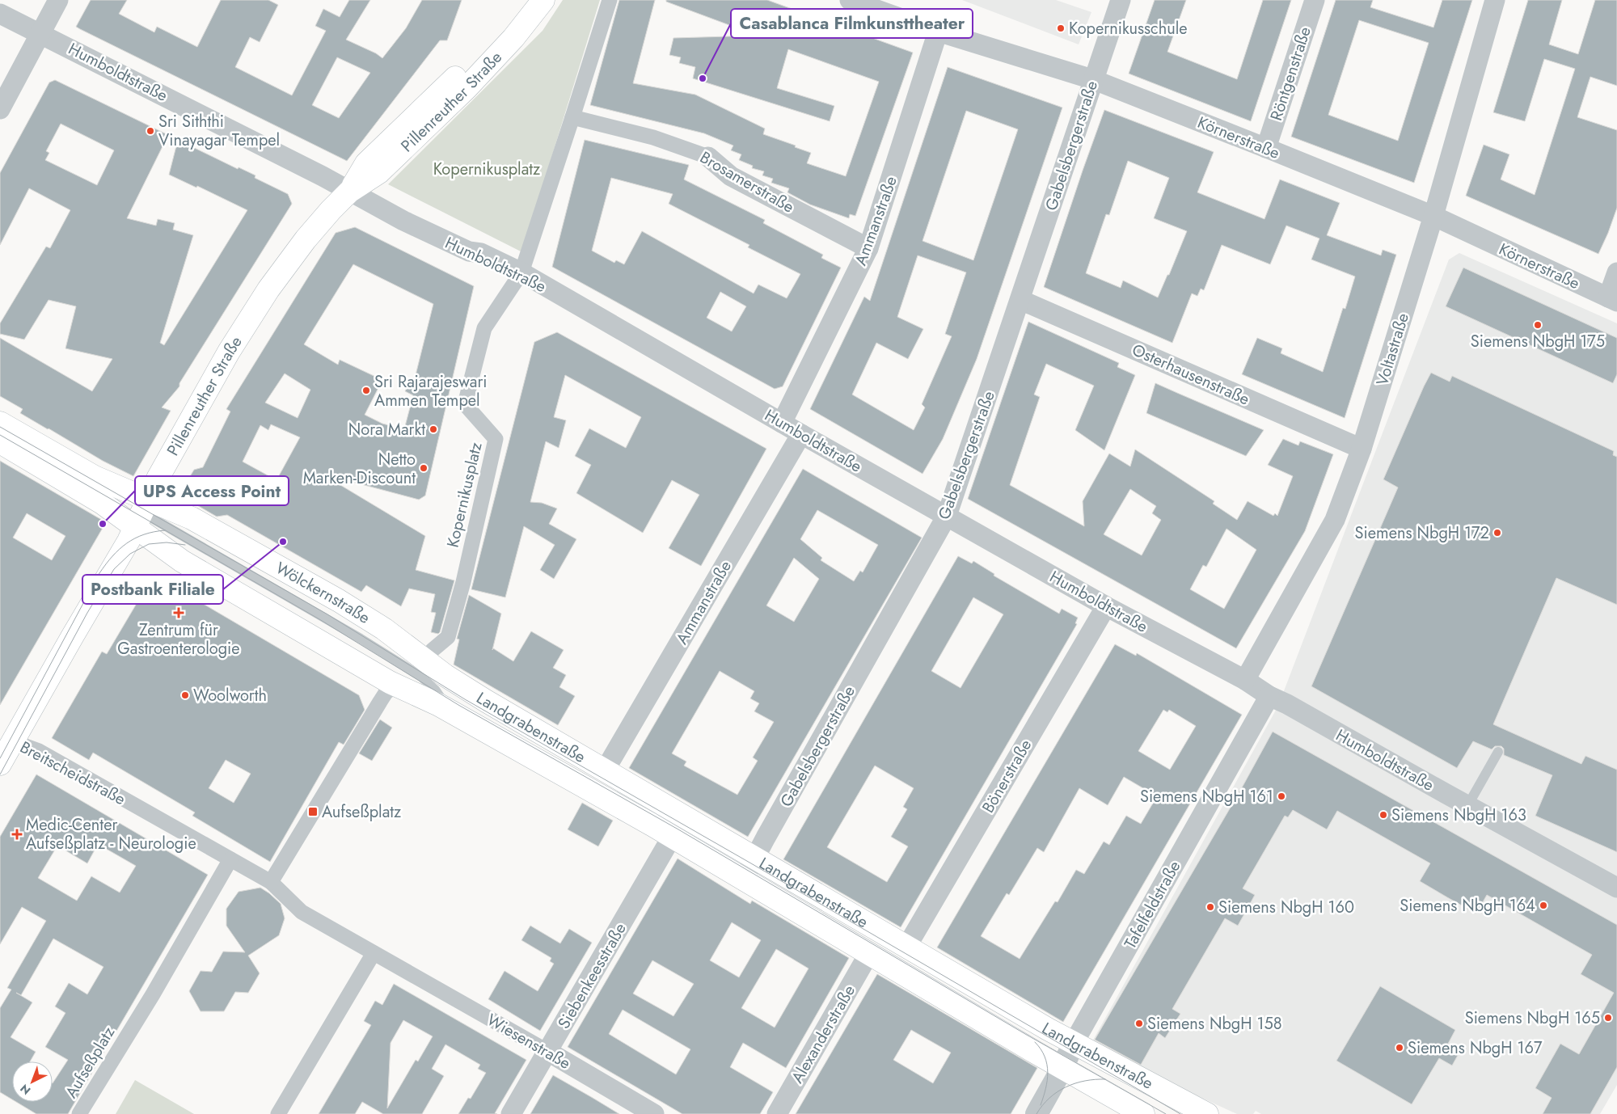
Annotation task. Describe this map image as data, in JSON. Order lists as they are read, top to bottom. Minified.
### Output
{"streets":{"main road":["Pillenreuther Straße","Wölckernstraße","Landgrabenstraße"],"street":["Humboldtstraße","Röntgenstraße","Körnerstraße","Gabelsbergerstraße","Brosamerstraße","Ammanstraße","Voltastraße","Osterhausenstraße","Kopernikusplatz","Breitscheidstraße","Bönerstraße","Tafelfeldstraße","Siebenkeesstraße","Alexanderstraße","Wiesenstraße","Aufseßplatz"]},"crossings":[["Humboldtstraße","Pillenreuther Straße"],["Humboldtstraße","Gabelsbergerstraße"],["Humboldtstraße","Ammanstraße"],["Humboldtstraße","Voltastraße"],["Humboldtstraße","Kopernikusplatz"],["Humboldtstraße","Bönerstraße"],["Humboldtstraße","Tafelfeldstraße"],["Röntgenstraße","Körnerstraße"],["Pillenreuther Straße","Wölckernstraße"],["Pillenreuther Straße","Breitscheidstraße"],["Körnerstraße","Gabelsbergerstraße"],["Körnerstraße","Ammanstraße"],["Körnerstraße","Voltastraße"],["Gabelsbergerstraße","Osterhausenstraße"],["Gabelsbergerstraße","Landgrabenstraße"],["Brosamerstraße","Ammanstraße"],["Brosamerstraße","Kopernikusplatz"],["Ammanstraße","Landgrabenstraße"],["Voltastraße","Osterhausenstraße"],["Kopernikusplatz","Wölckernstraße"],["Kopernikusplatz","Landgrabenstraße"],["Wölckernstraße","Landgrabenstraße"],["Landgrabenstraße","Bönerstraße"],["Landgrabenstraße","Tafelfeldstraße"],["Landgrabenstraße","Siebenkeesstraße"],["Landgrabenstraße","Alexanderstraße"],["Breitscheidstraße","Aufseßplatz"],["Siebenkeesstraße","Wiesenstraße"]],"parks":["Kopernikusplatz"],"places":{"other":["Kopernikusschule","Casablanca Filmkunsttheater","Sri Siththi Vinayagar Tempel","Siemens NbgH 175","Sri Rajarajeswari Ammen Tempel","Nora Markt","Netto Marken-Discount","UPS Access Point","Siemens NbgH 172","Postbank Filiale","Woolworth","Siemens NbgH 161","Siemens NbgH 163","Siemens NbgH 164","Siemens NbgH 160","Siemens NbgH 165","Siemens NbgH 158","Siemens NbgH 167"],"health":["Zentrum für Gastroenterologie","Medic-Center Aufseßplatz - Neurologie"],"transit":["Aufseßplatz"]},"north":"bottom left"}
